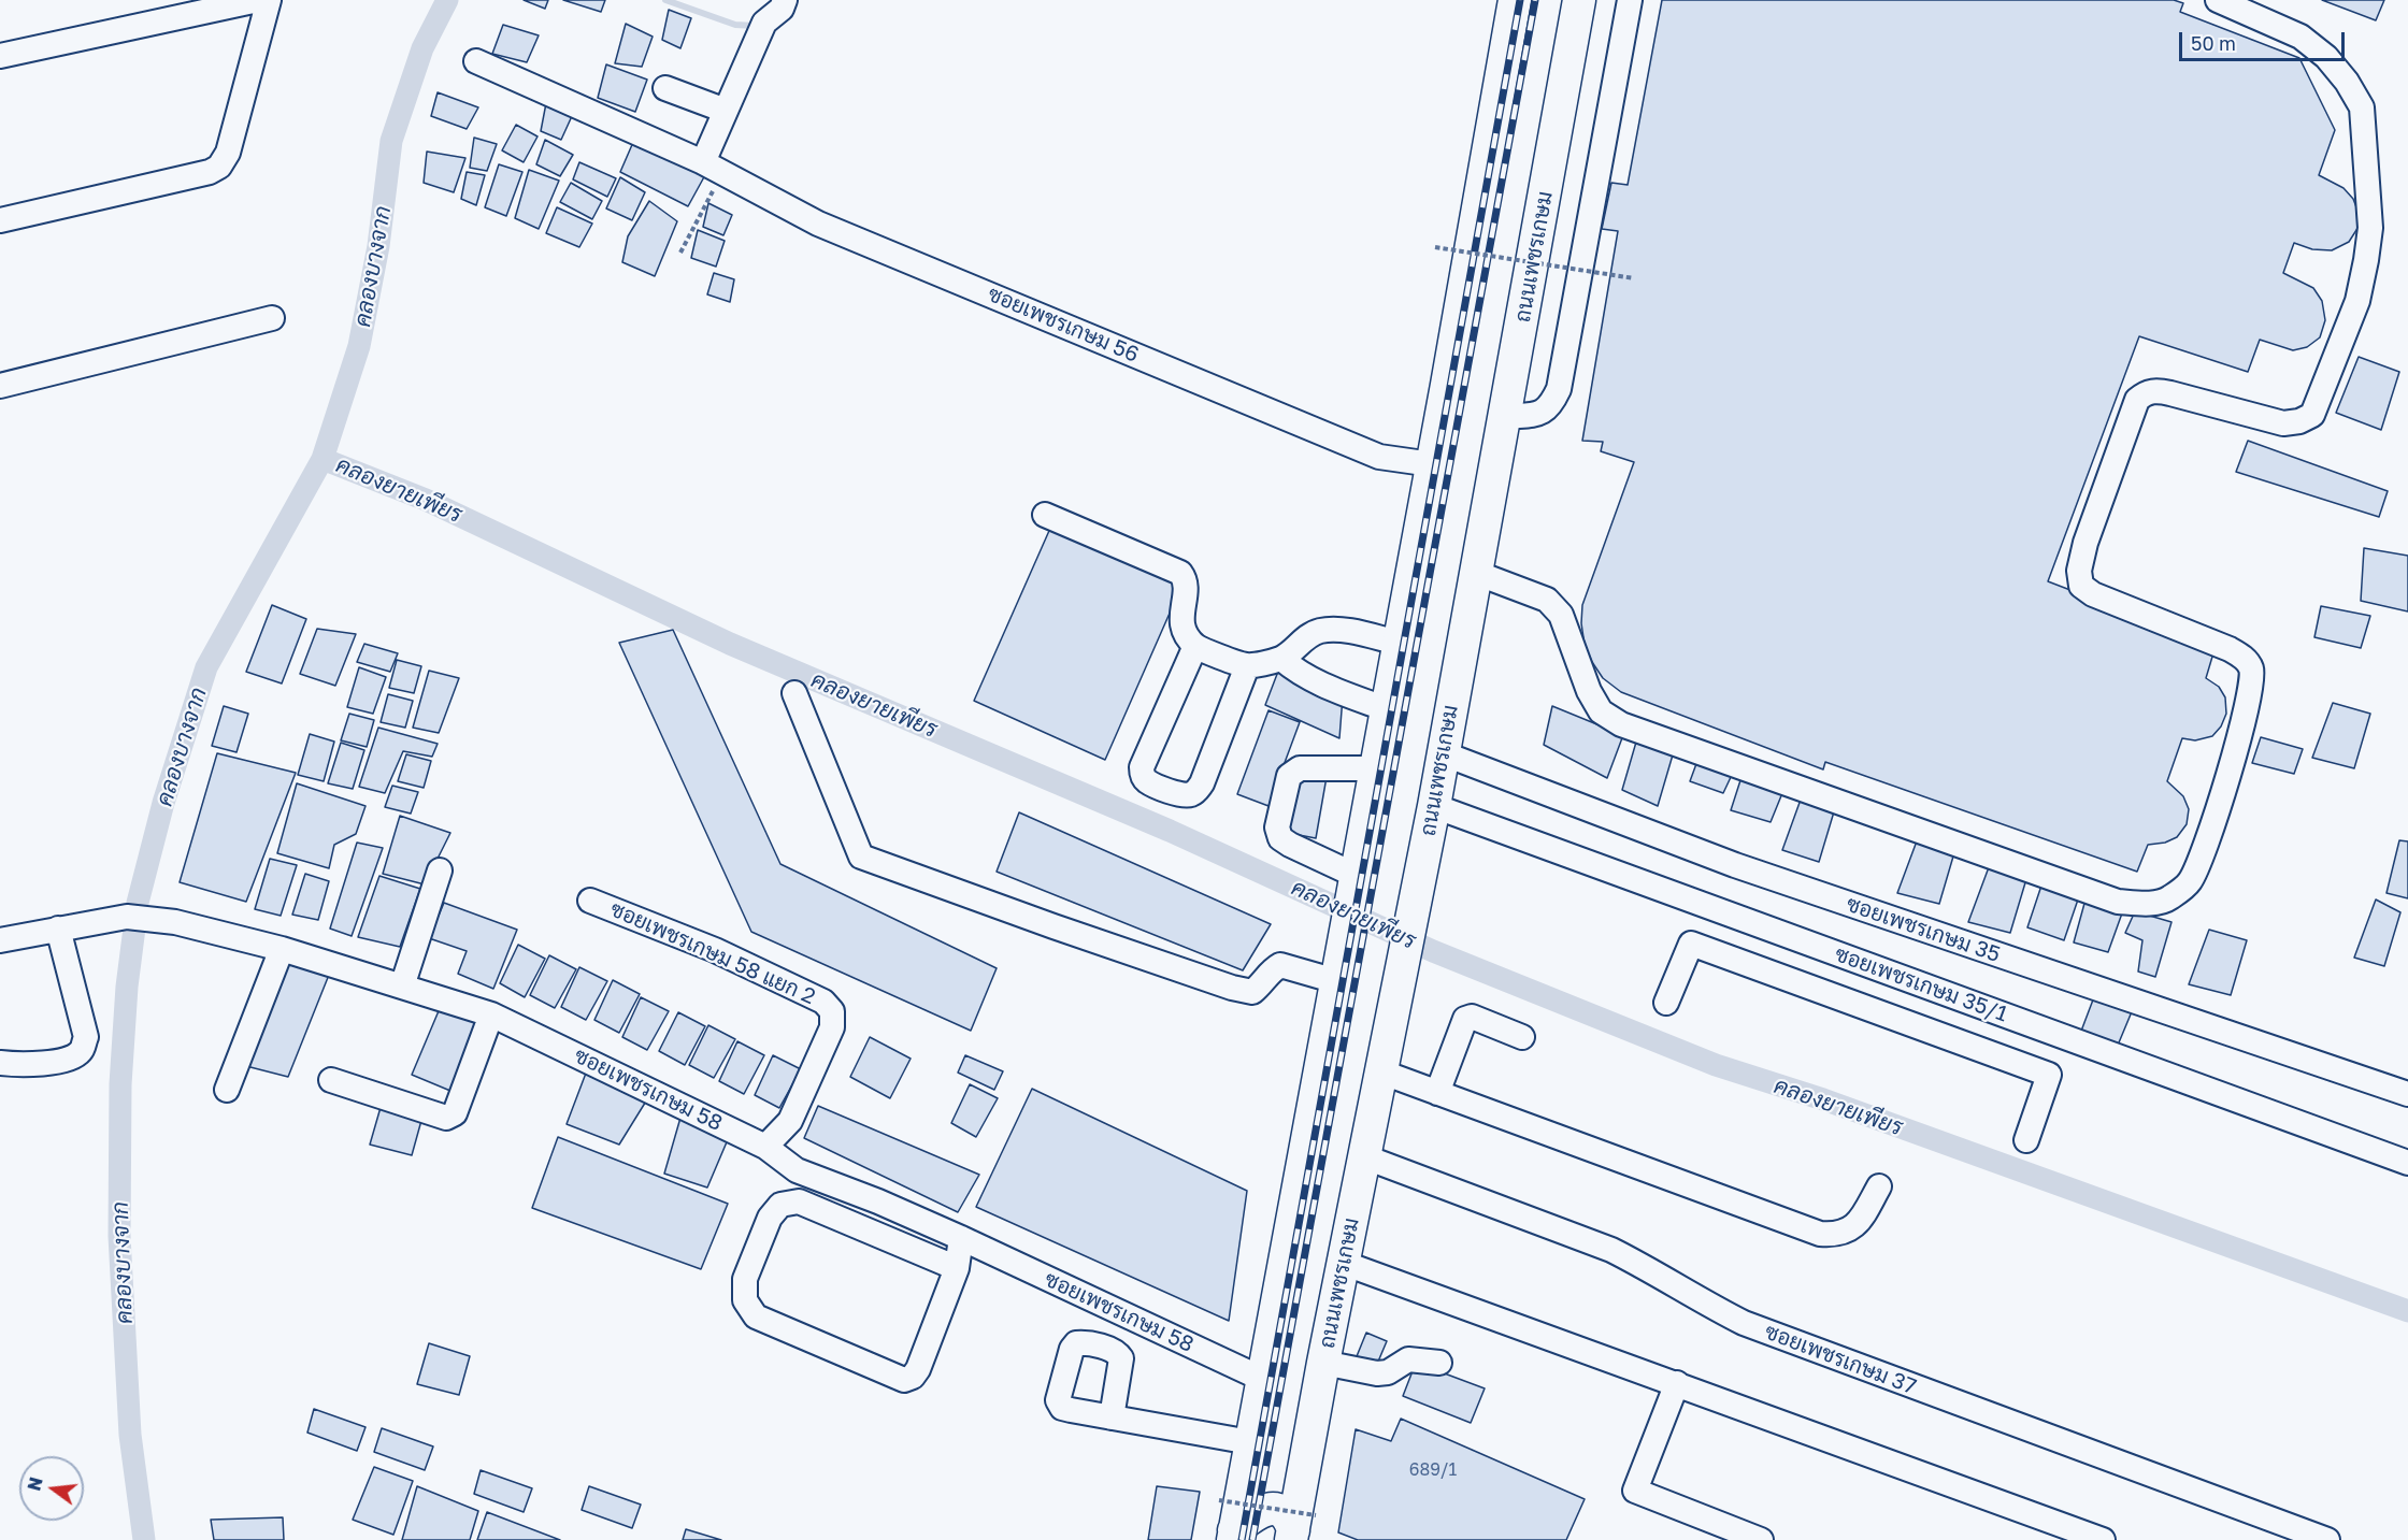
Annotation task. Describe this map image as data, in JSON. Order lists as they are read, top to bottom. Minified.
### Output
{"streets":{"main road":["ถนนเพชรเกษม"],"street":["ซอยเพชรเกษม 56","ซอยเพชรเกษม 35","ซอยเพชรเกษม 58 แยก 2","ซอยเพชรเกษม 35/1","ซอยเพชรเกษม 58","ซอยเพชรเกษม 37"]},"crossings":[["ถนนเพชรเกษม","ซอยเพชรเกษม 35"],["ถนนเพชรเกษม","ซอยเพชรเกษม 35/1"],["ถนนเพชรเกษม","ซอยเพชรเกษม 37"],["ซอยเพชรเกษม 58 แยก 2","ซอยเพชรเกษม 58"]],"water":["คลองบางจาก","คลองยายเพียร"],"house_numbers":["689/1"],"scale_bar":"50 m","north":"left"}
